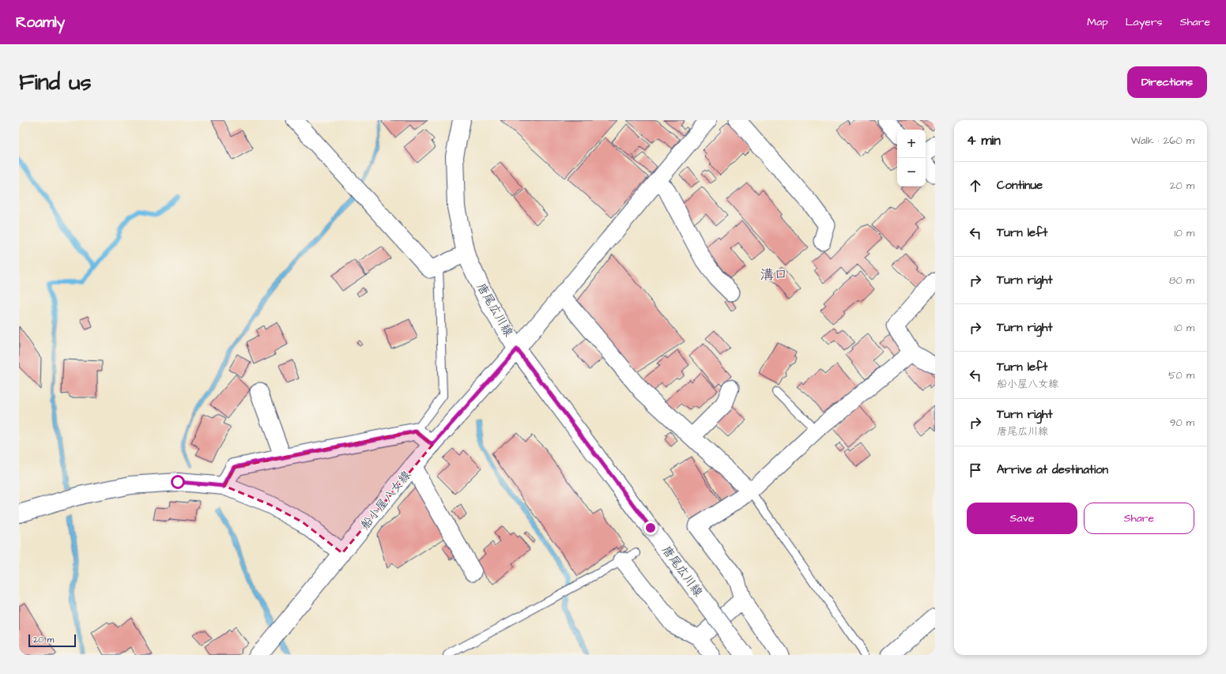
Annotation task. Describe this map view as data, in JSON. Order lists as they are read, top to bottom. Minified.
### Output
{"streets":{"main road":["唐尾広川線","船小屋八女線"]},"crossings":[["唐尾広川線","船小屋八女線"]],"districts":["溝口"],"scale_bar":"20 m","page":{"header":"Roamly","nav":["Map","Layers","Share"],"buttons":["Directions",["Save","Share"]],"title":"Find us","heading":["4 min","Walk · 260 m"],"map_buttons":["+","−"],"list":[["Continue","20 m"],["Turn left","10 m"],["Turn right","80 m"],["Turn right","10 m"],["Turn left","船小屋八女線","50 m"],["Turn right","唐尾広川線","90 m"],"Arrive at destination"],"scale":"20 m"}}
